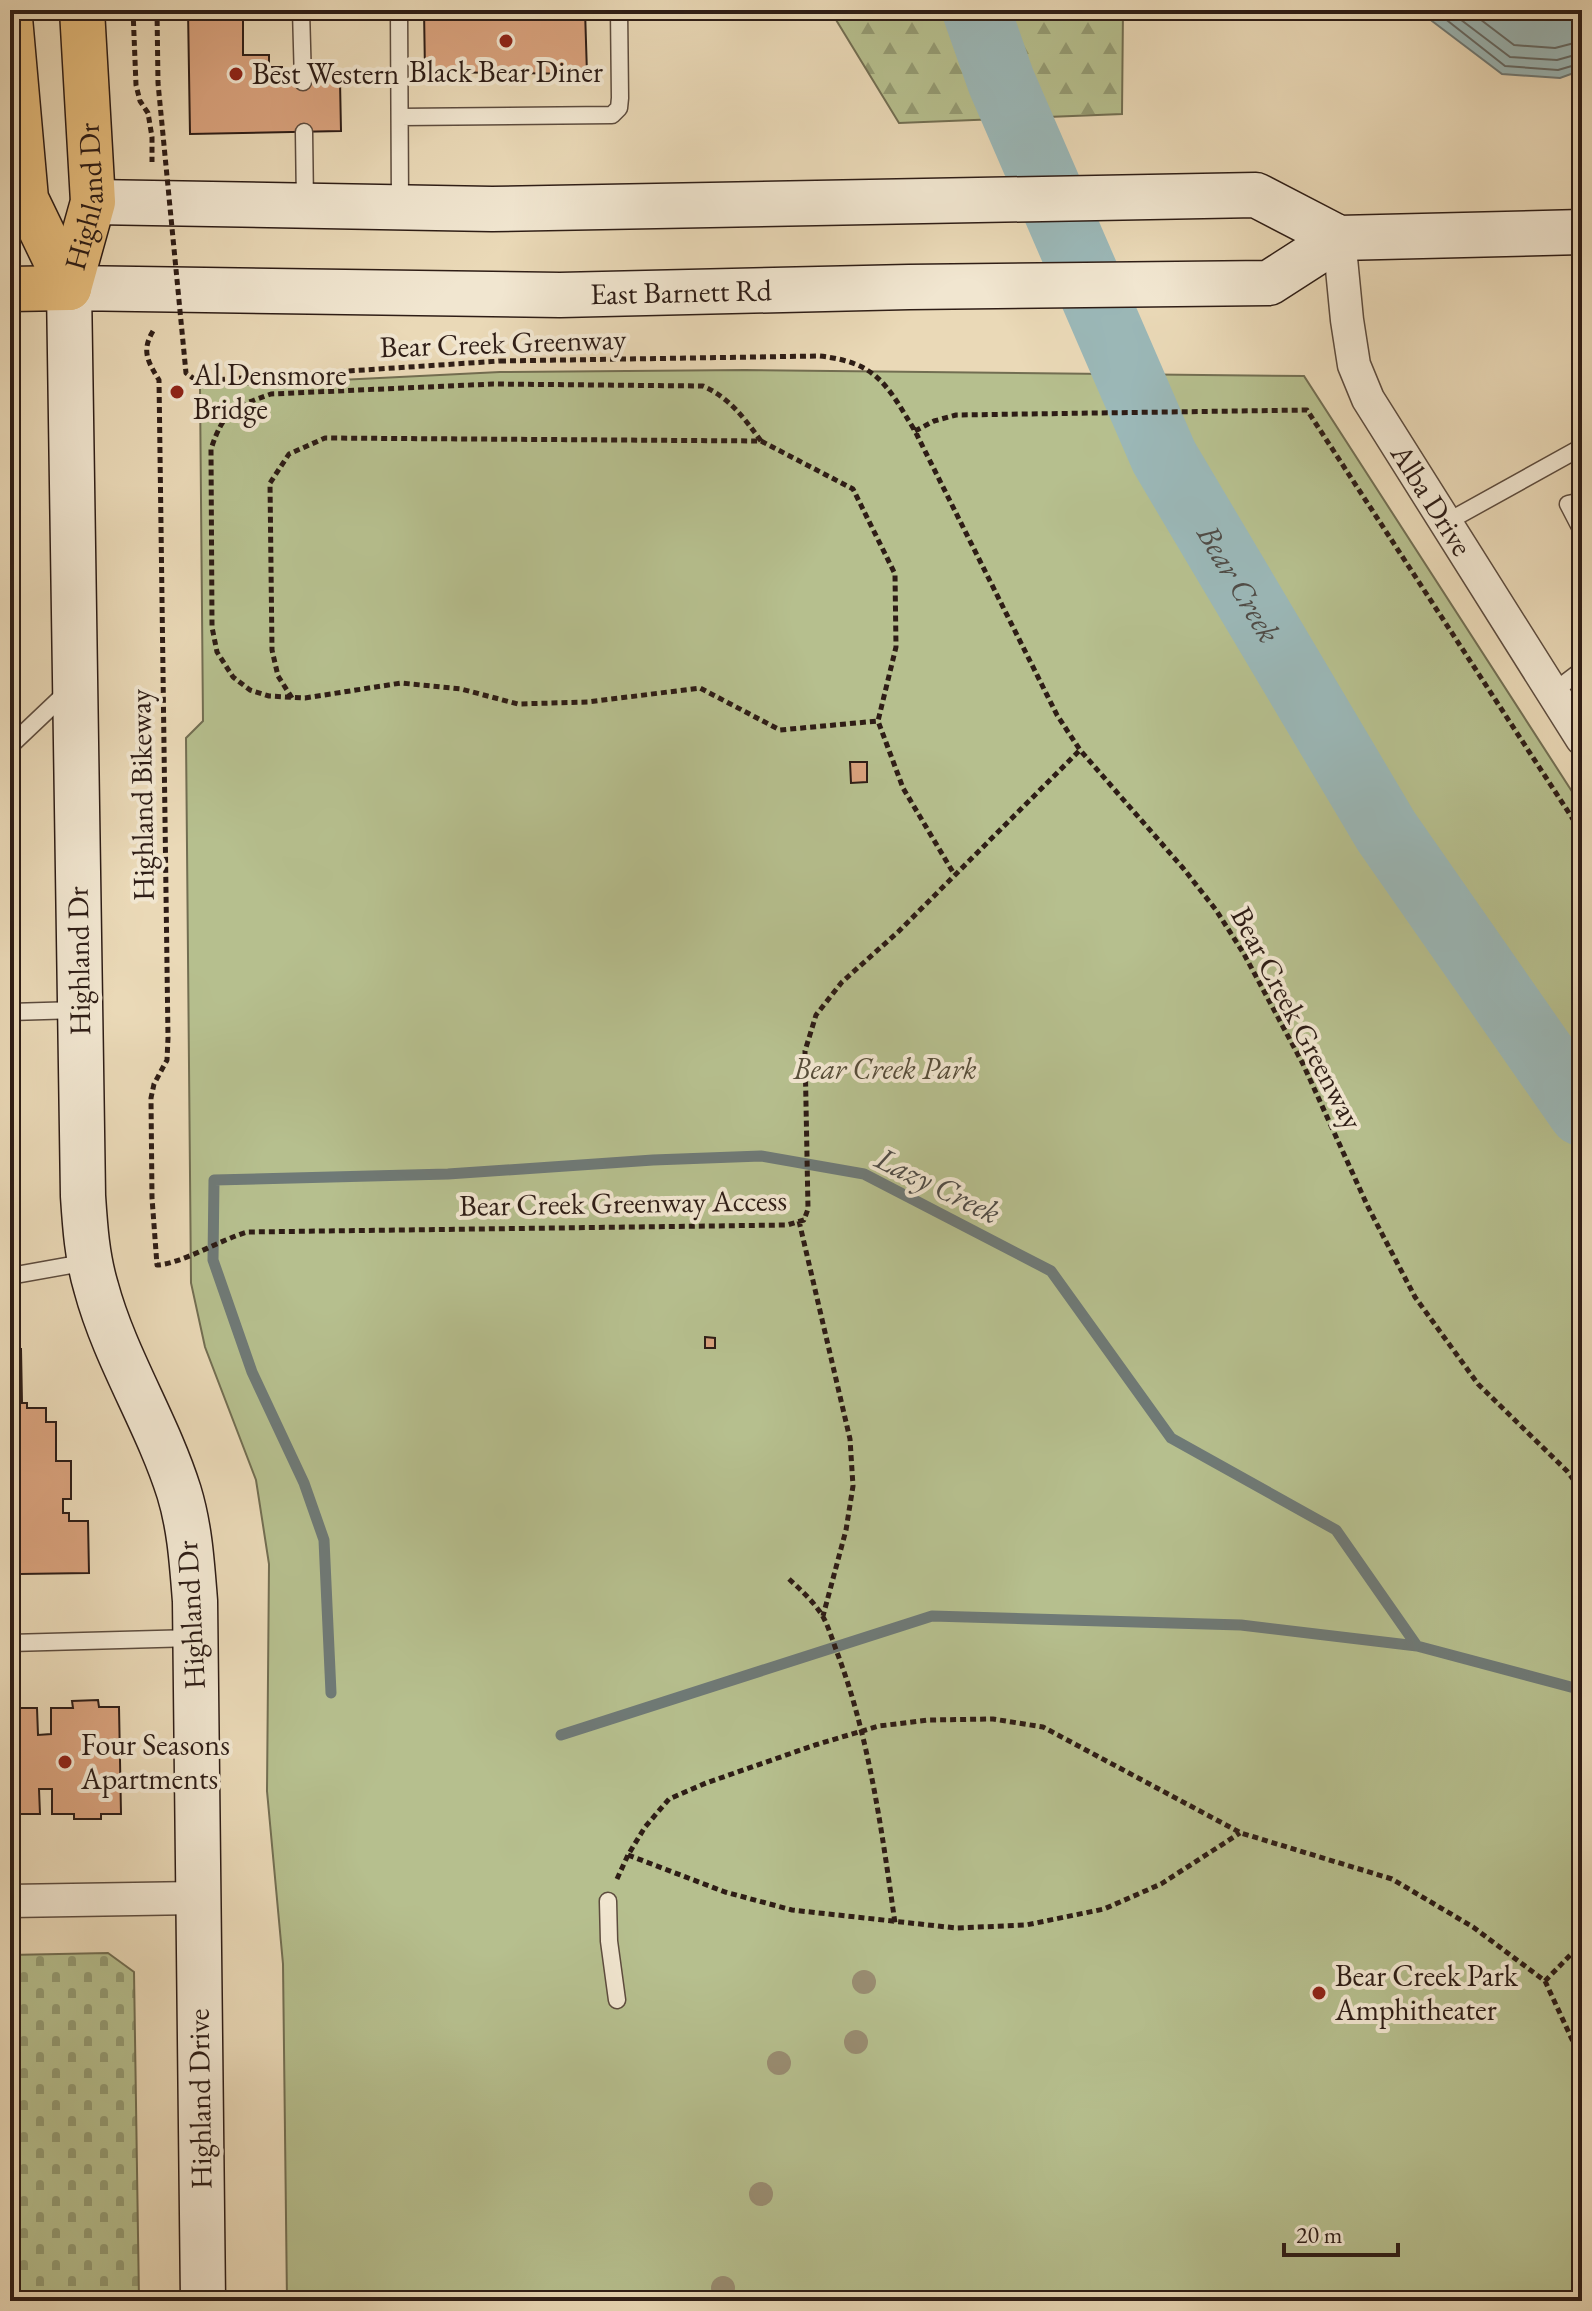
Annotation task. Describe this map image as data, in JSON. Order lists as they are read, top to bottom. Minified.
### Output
{"streets":{"main road":["Highland Dr","East Barnett Rd","Highland Drive"],"street":["Alba Drive"],"path":["Bear Creek Greenway","Highland Bikeway","Bear Creek Greenway Access"]},"crossings":[["Highland Dr","East Barnett Rd"],["Highland Dr","Highland Drive"],["East Barnett Rd","Alba Drive"],["Bear Creek Greenway","Bear Creek Greenway Access"],["Highland Bikeway","Bear Creek Greenway Access"]],"water":["Bear Creek","Lazy Creek"],"parks":["Bear Creek Park"],"places":["Black Bear Diner","Best Western","Al Densmore Bridge","Four Seasons Apartments","Bear Creek Park Amphitheater"],"scale_bar":"20 m"}
